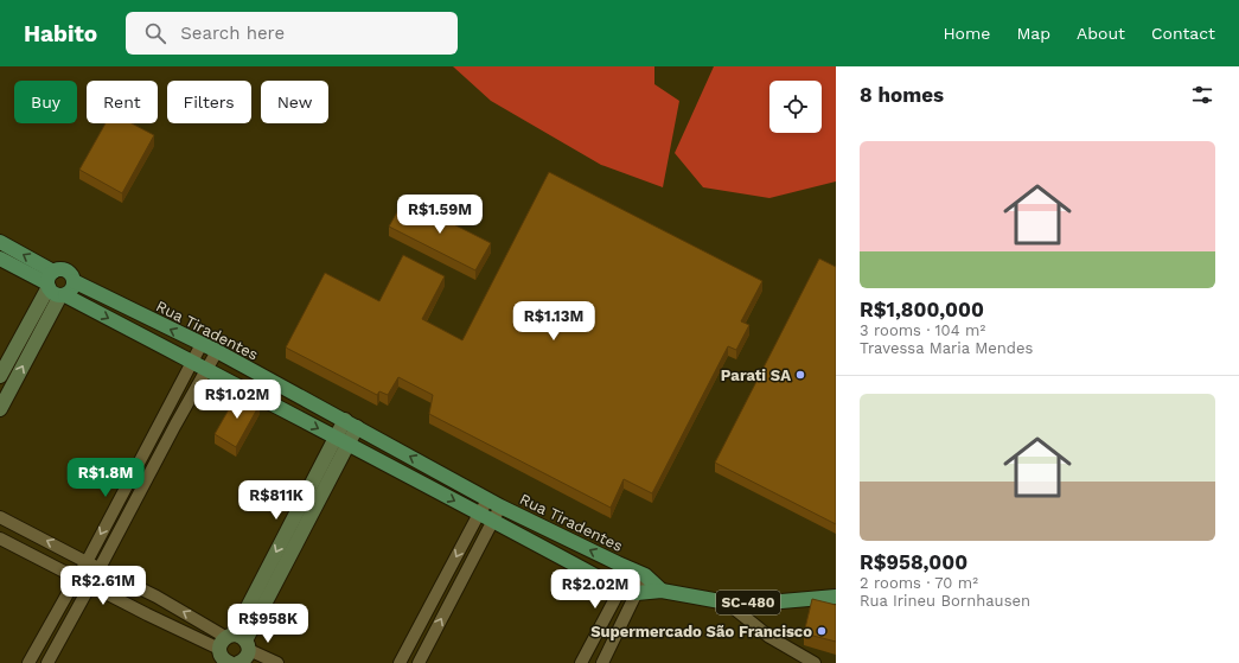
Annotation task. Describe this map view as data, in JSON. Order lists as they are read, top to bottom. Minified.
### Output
{"streets":{"main road":["Rua Tiradentes","SC-480"]},"crossings":[["Rua Tiradentes","SC-480"]],"places":["Parati SA","Supermercado São Francisco"],"page":{"header":"Habito","search":"Search here","nav":["Home","Map","About","Contact"],"heading":"8 homes","chip":["Buy","Rent","Filters","New"],"list":[{"name":"R$1,800,000","note":"3 rooms · 104 m² · Travessa Maria Mendes"},{"name":"R$958,000","note":"2 rooms · 70 m² · Rua Irineu Bornhausen"}],"price":["R$1.59M","R$1.13M","R$1.02M","R$1.8M","R$811K","R$2.61M","R$2.02M","R$958K"]}}
